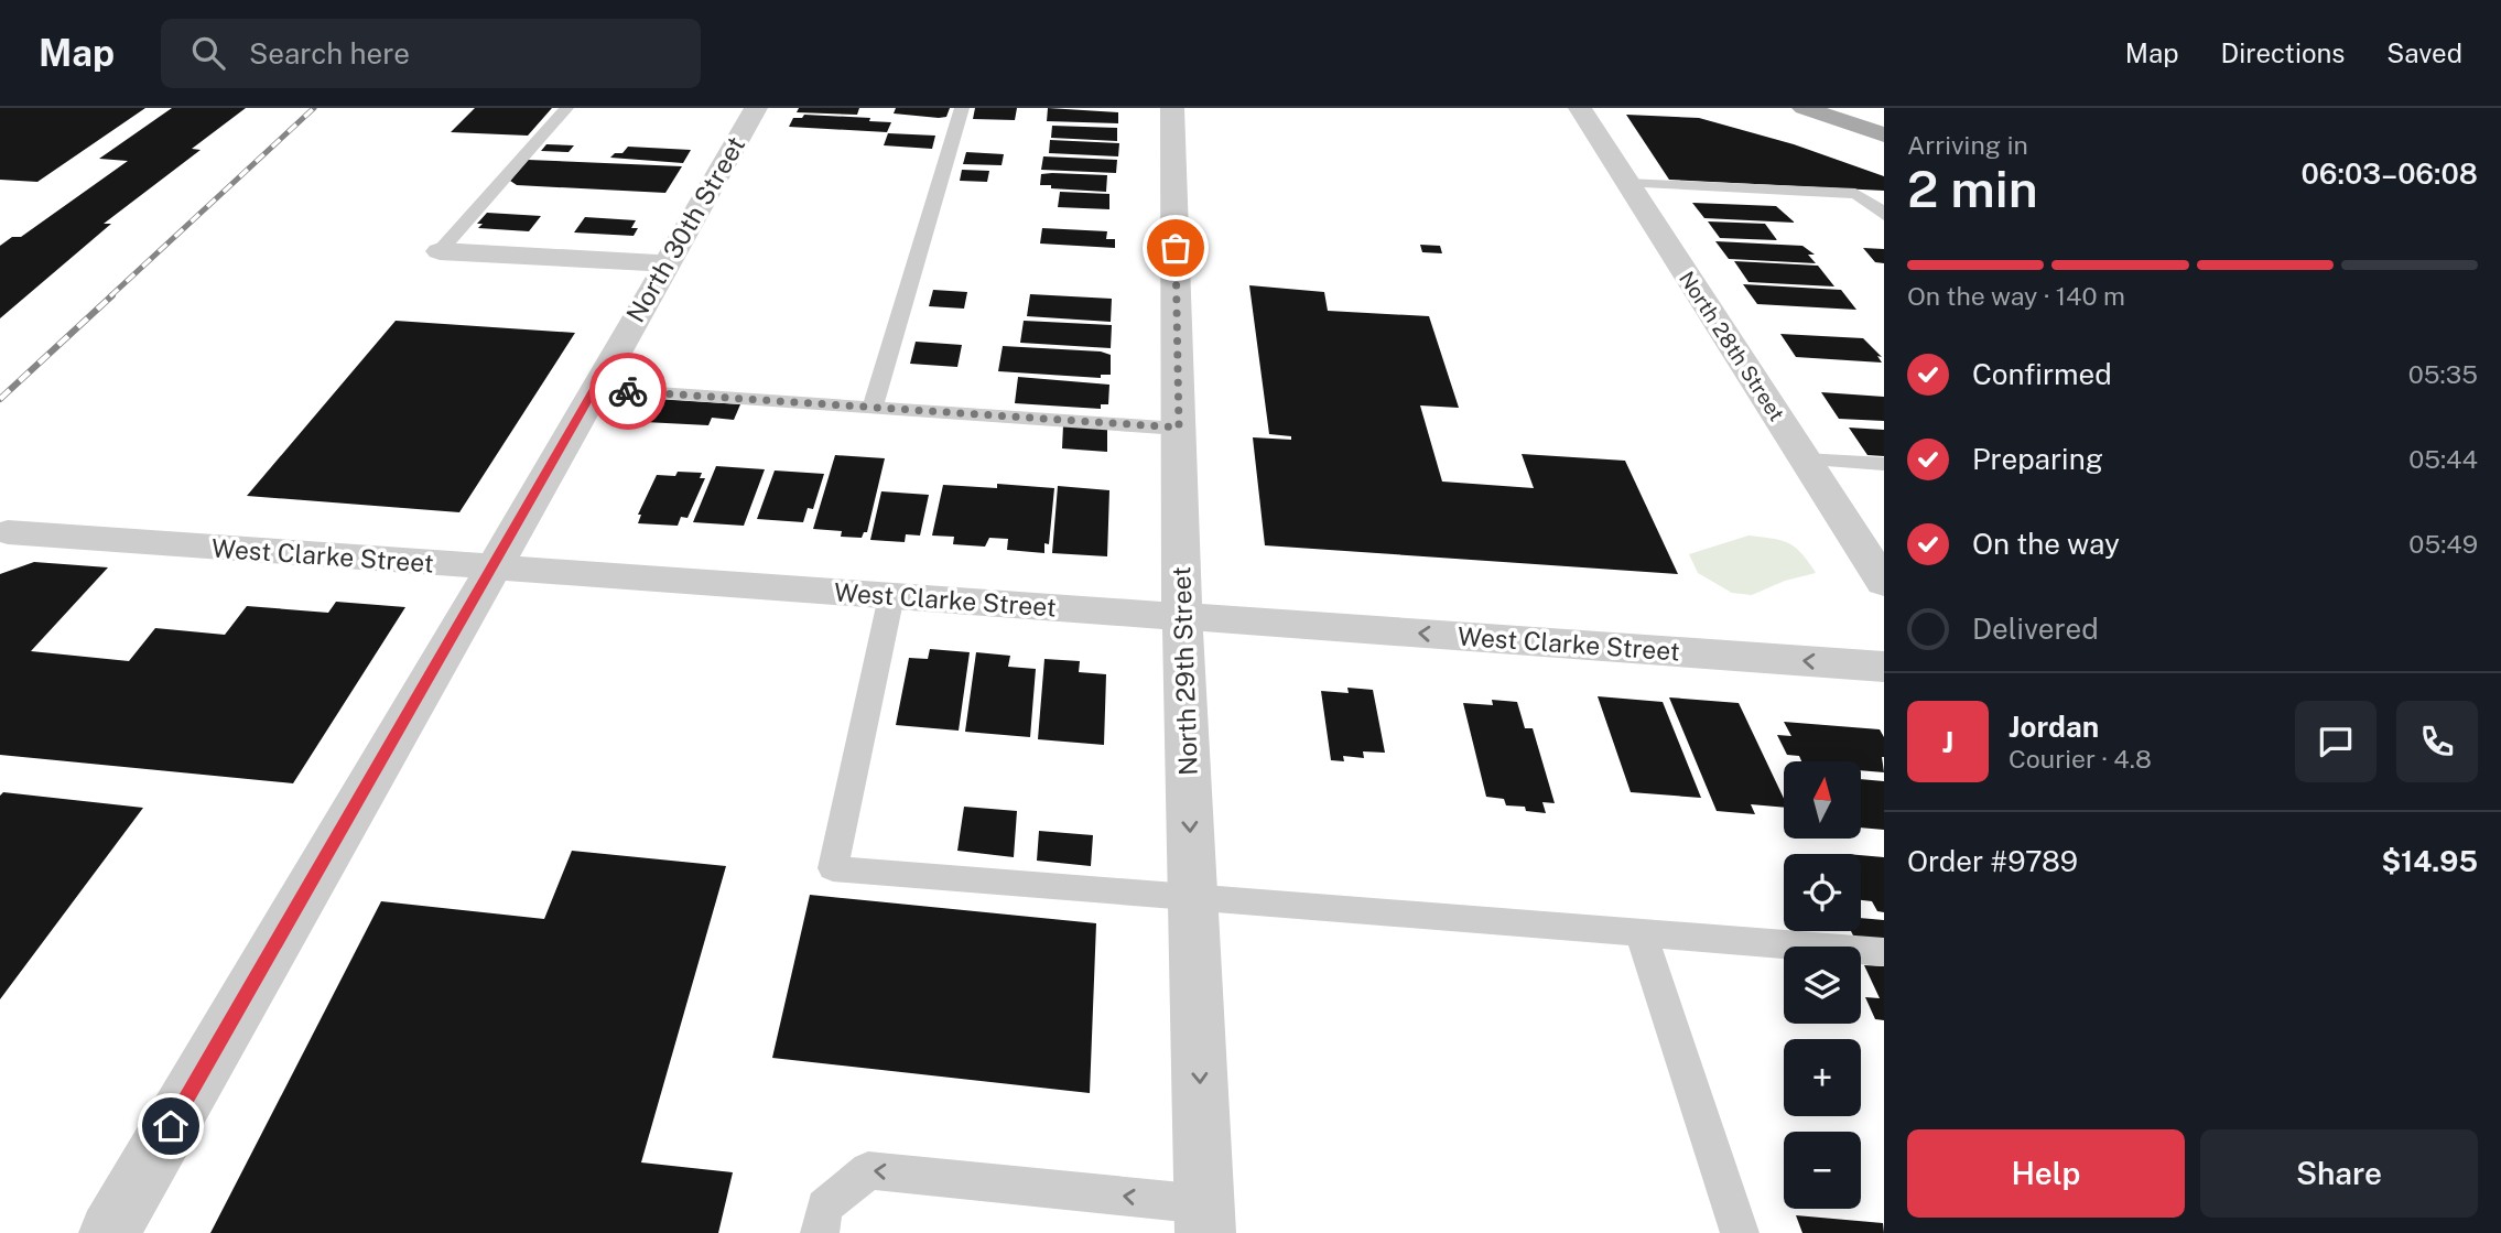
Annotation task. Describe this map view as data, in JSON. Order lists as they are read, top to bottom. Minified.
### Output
{"streets":{"street":["North 30th Street","North 28th Street","West Clarke Street","North 29th Street"]},"crossings":[["North 30th Street","West Clarke Street"],["West Clarke Street","North 29th Street"]],"one_way":["West Clarke Street","North 29th Street"],"north":"top","page":{"header":"Map","search":"Search here","nav":["Map","Directions","Saved"],"heading":["2 min","Arriving in","06:03–06:08"],"panel":["Jordan","Courier · 4.8","Order #9789","$14.95"],"bar":"On the way · 140 m","list":[["Confirmed","05:35"],["Preparing","05:44"],["On the way","05:49"],"Delivered"],"round":"J","map_buttons":["+","−"],"buttons":["Help","Share"]}}
